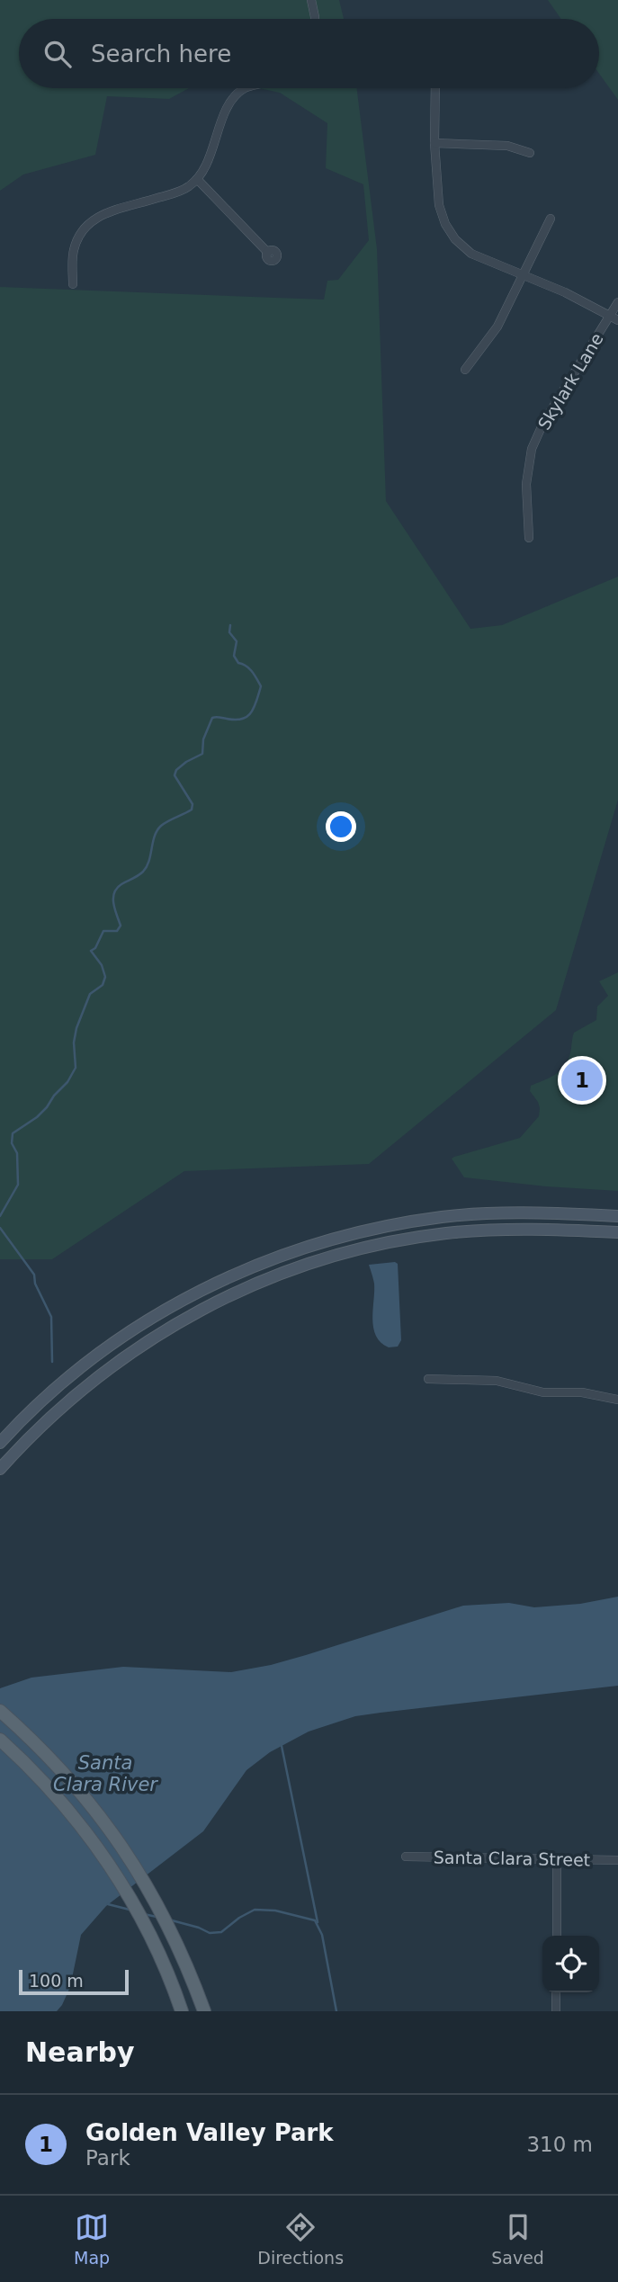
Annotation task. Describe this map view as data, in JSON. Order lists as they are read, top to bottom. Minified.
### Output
{"streets":{"street":["Skylark Lane","Santa Clara Street"]},"water":["Santa Clara River"],"scale_bar":"100 m","page":{"search":"Search here","pins":"1","scale":"100 m","heading":"Nearby","list":[{"mark":"1","name":"Golden Valley Park","note":"Park","value":"310 m"}],"nav":["Map","Directions","Saved"]}}
